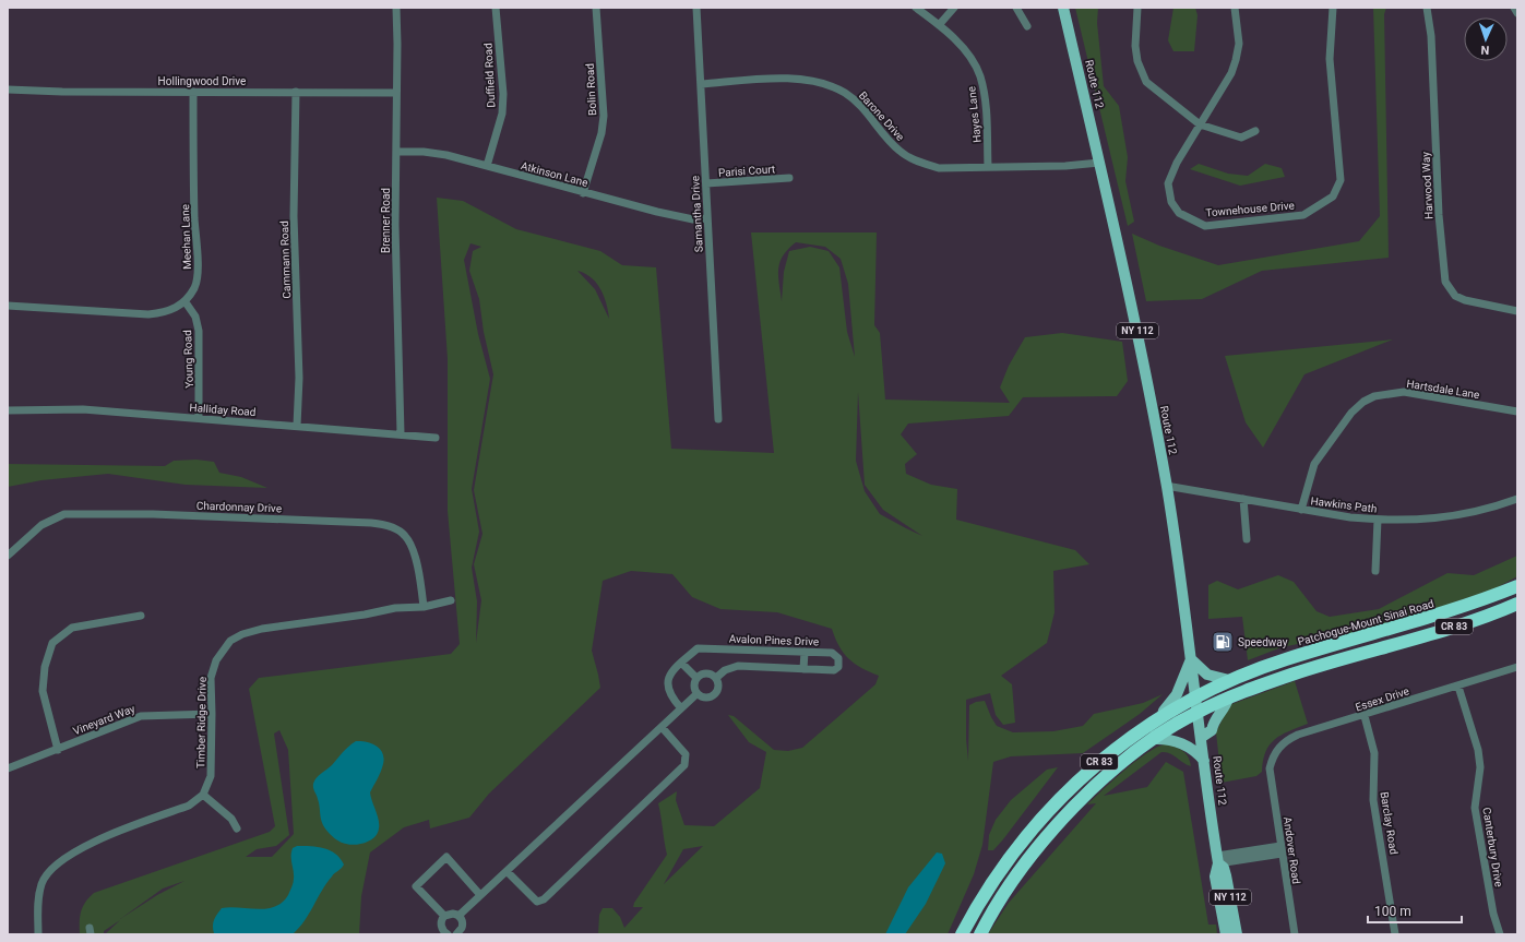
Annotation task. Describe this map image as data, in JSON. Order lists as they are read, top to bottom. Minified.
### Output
{"streets":{"highway":["Patchogue-Mount Sinai Road","CR 83"],"main road":["Route 112","NY 112"],"street":["Duffield Road","Hollingwood Drive","Bolin Road","Hayes Lane","Barone Drive","Parisi Court","Atkinson Lane","Harwood Way","Townehouse Drive","Samantha Drive","Brenner Road","Meehan Lane","Cammann Road","Young Road","Hartsdale Lane","Halliday Road","Hawkins Path","Chardonnay Drive","Avalon Pines Drive","Essex Drive","Vineyard Way","Timber Ridge Drive","Barclay Road","Canterbury Drive","Andover Road"]},"crossings":[["Duffield Road","Atkinson Lane"],["Hollingwood Drive","Brenner Road"],["Hollingwood Drive","Meehan Lane"],["Hollingwood Drive","Cammann Road"],["Route 112","Barone Drive"],["Route 112","Hawkins Path"],["Route 112","Patchogue-Mount Sinai Road"],["Route 112","CR 83"],["Bolin Road","Atkinson Lane"],["Hayes Lane","Barone Drive"],["Barone Drive","Samantha Drive"],["Parisi Court","Samantha Drive"],["Atkinson Lane","Samantha Drive"],["Atkinson Lane","Brenner Road"],["Brenner Road","Halliday Road"],["Meehan Lane","Young Road"],["Cammann Road","Halliday Road"],["Young Road","Halliday Road"],["Hartsdale Lane","Hawkins Path"],["Chardonnay Drive","Timber Ridge Drive"],["Essex Drive","Barclay Road"],["Essex Drive","Canterbury Drive"],["Essex Drive","Andover Road"],["Vineyard Way","Timber Ridge Drive"]],"places":{"fuel station":["Speedway"]},"scale_bar":"100 m","north":"bottom"}
